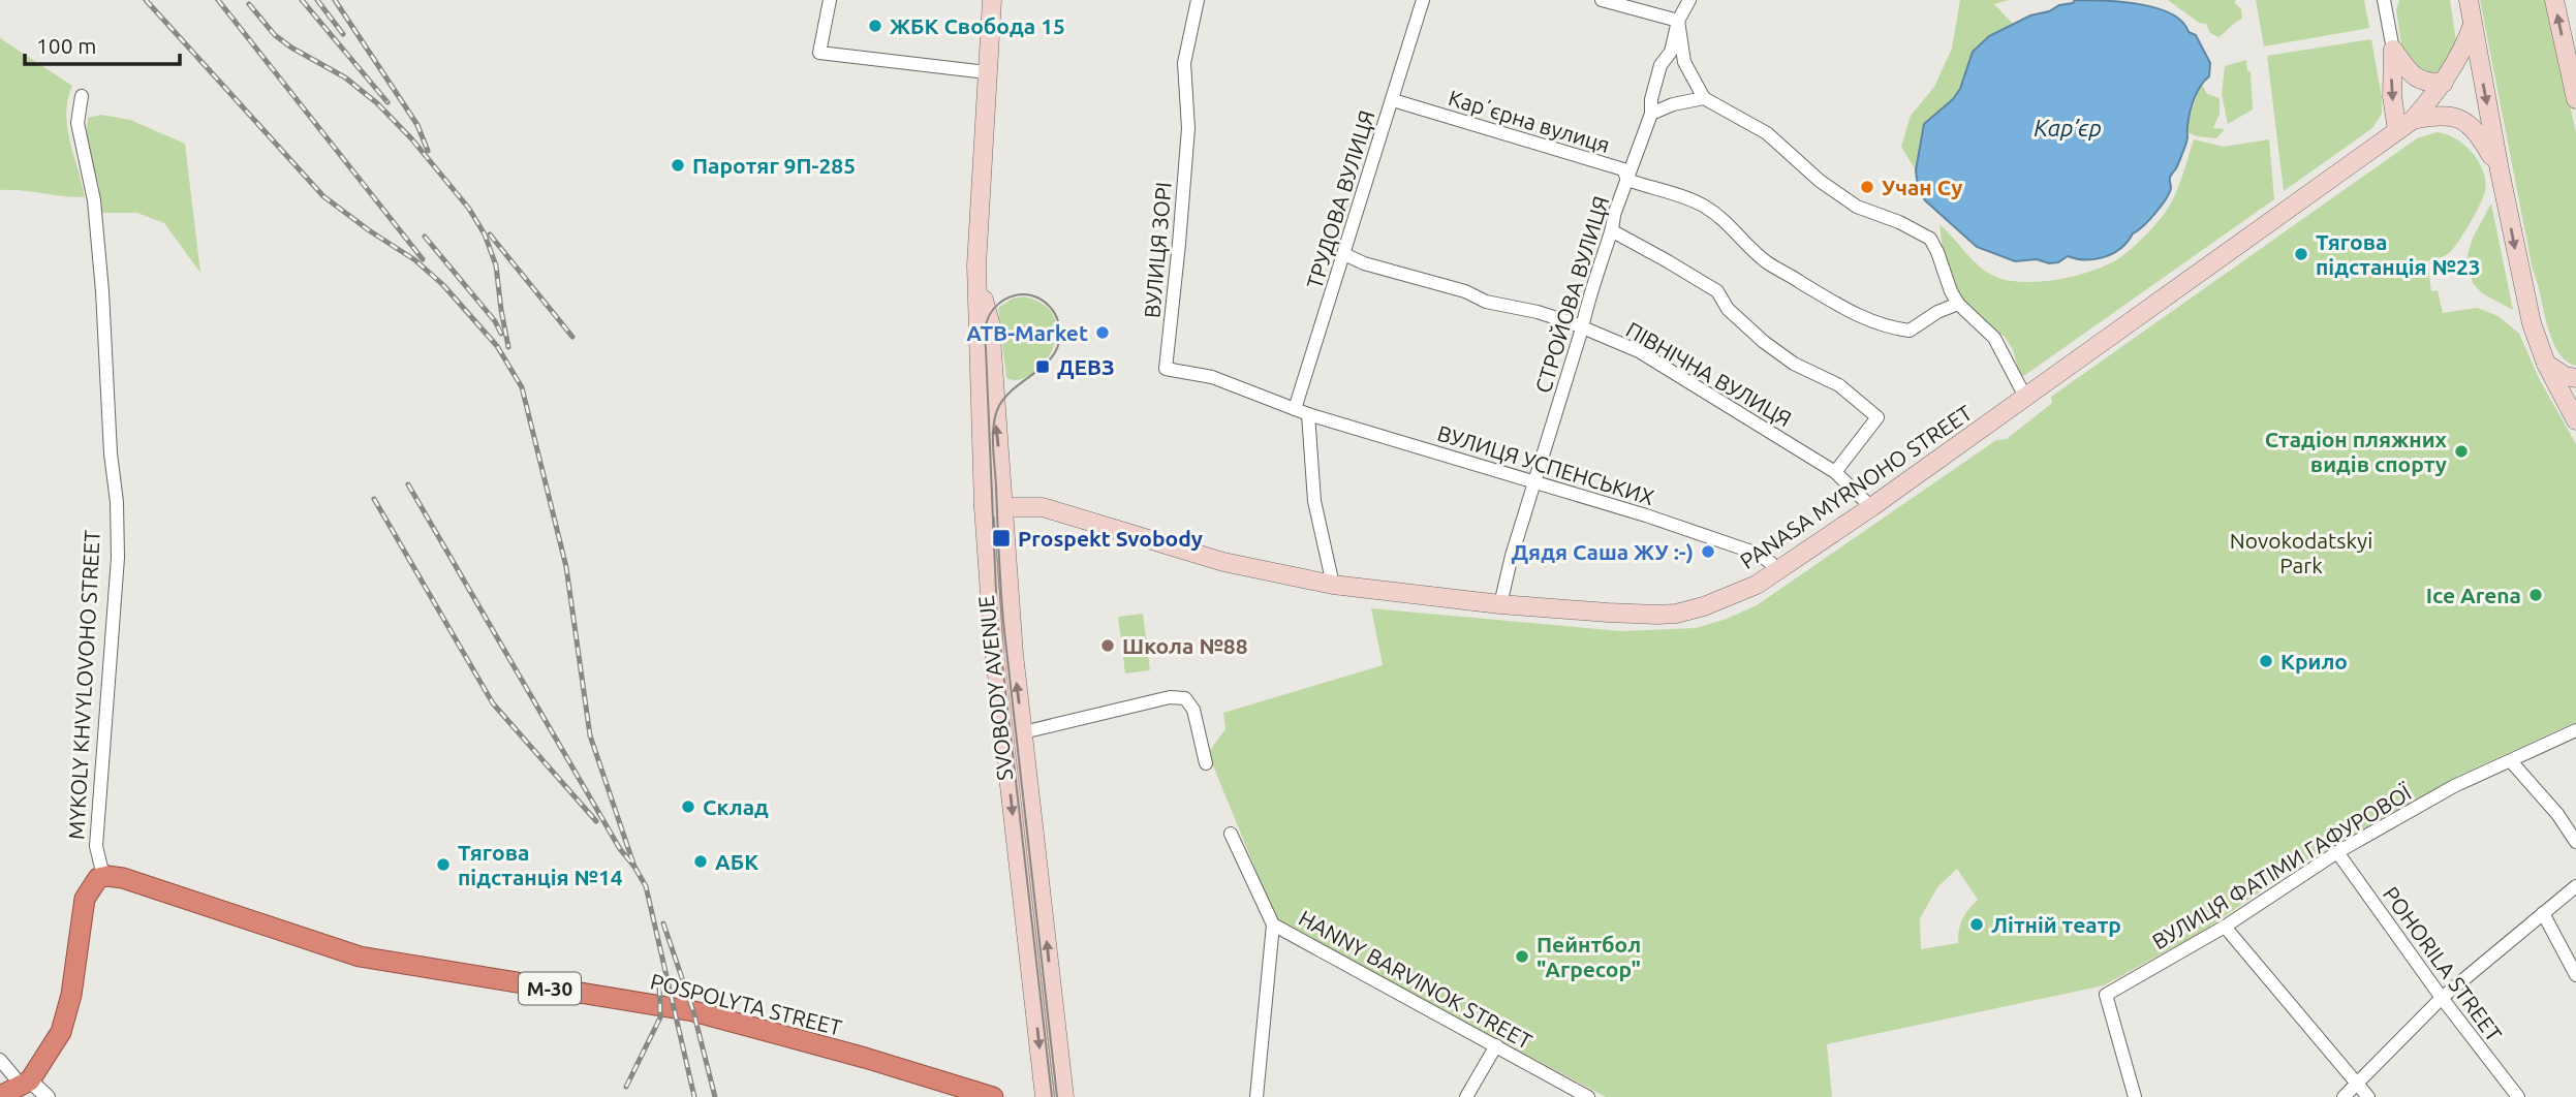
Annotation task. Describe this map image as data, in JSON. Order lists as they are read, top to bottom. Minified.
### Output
{"streets":{"highway":["М-30","POSPOLYTA STREET"],"main road":["PANASA MYRNOHO STREET","SVOBODY AVENUE"],"street":["Карʼєрна вулиця","ТРУДОВА ВУЛИЦЯ","ВУЛИЦЯ ЗОРІ","СТРОЙОВА ВУЛИЦЯ","ПІВНІЧНА ВУЛИЦЯ","ВУЛИЦЯ УСПЕНСЬКИХ","MYKOLY KHVYLOVOHO STREET","ВУЛИЦЯ ФАТІМИ ГАФУРОВОЇ","POHORILA STREET","HANNY BARVINOK STREET"]},"crossings":[["Карʼєрна вулиця","ТРУДОВА ВУЛИЦЯ"],["Карʼєрна вулиця","СТРОЙОВА ВУЛИЦЯ"],["ТРУДОВА ВУЛИЦЯ","ВУЛИЦЯ ЗОРІ"],["ТРУДОВА ВУЛИЦЯ","ПІВНІЧНА ВУЛИЦЯ"],["ТРУДОВА ВУЛИЦЯ","ВУЛИЦЯ УСПЕНСЬКИХ"],["ВУЛИЦЯ ЗОРІ","ВУЛИЦЯ УСПЕНСЬКИХ"],["СТРОЙОВА ВУЛИЦЯ","ПІВНІЧНА ВУЛИЦЯ"],["СТРОЙОВА ВУЛИЦЯ","ВУЛИЦЯ УСПЕНСЬКИХ"],["СТРОЙОВА ВУЛИЦЯ","PANASA MYRNOHO STREET"],["ПІВНІЧНА ВУЛИЦЯ","PANASA MYRNOHO STREET"],["ВУЛИЦЯ УСПЕНСЬКИХ","PANASA MYRNOHO STREET"],["PANASA MYRNOHO STREET","SVOBODY AVENUE"],["MYKOLY KHVYLOVOHO STREET","POSPOLYTA STREET"],["ВУЛИЦЯ ФАТІМИ ГАФУРОВОЇ","POHORILA STREET"]],"water":["Кар’єр"],"parks":["Novokodatskyi Park"],"places":{"other":["ЖБК Свобода 15","Паротяг 9П-285","Учан Су","Тягова пiдстанцiя №23","ATB-Market","Стадіон пляжних видів спорту","Дядя Саша ЖУ :-)","Ice Arena","Школа №88","Крило","Склад","АБК","Тягова пiдстанцiя №14","Лiтнiй театр","Пейнтбол \"Агресор\""],"transit":["ДЕВЗ","Prospekt Svobody"]},"scale_bar":"100 m"}
